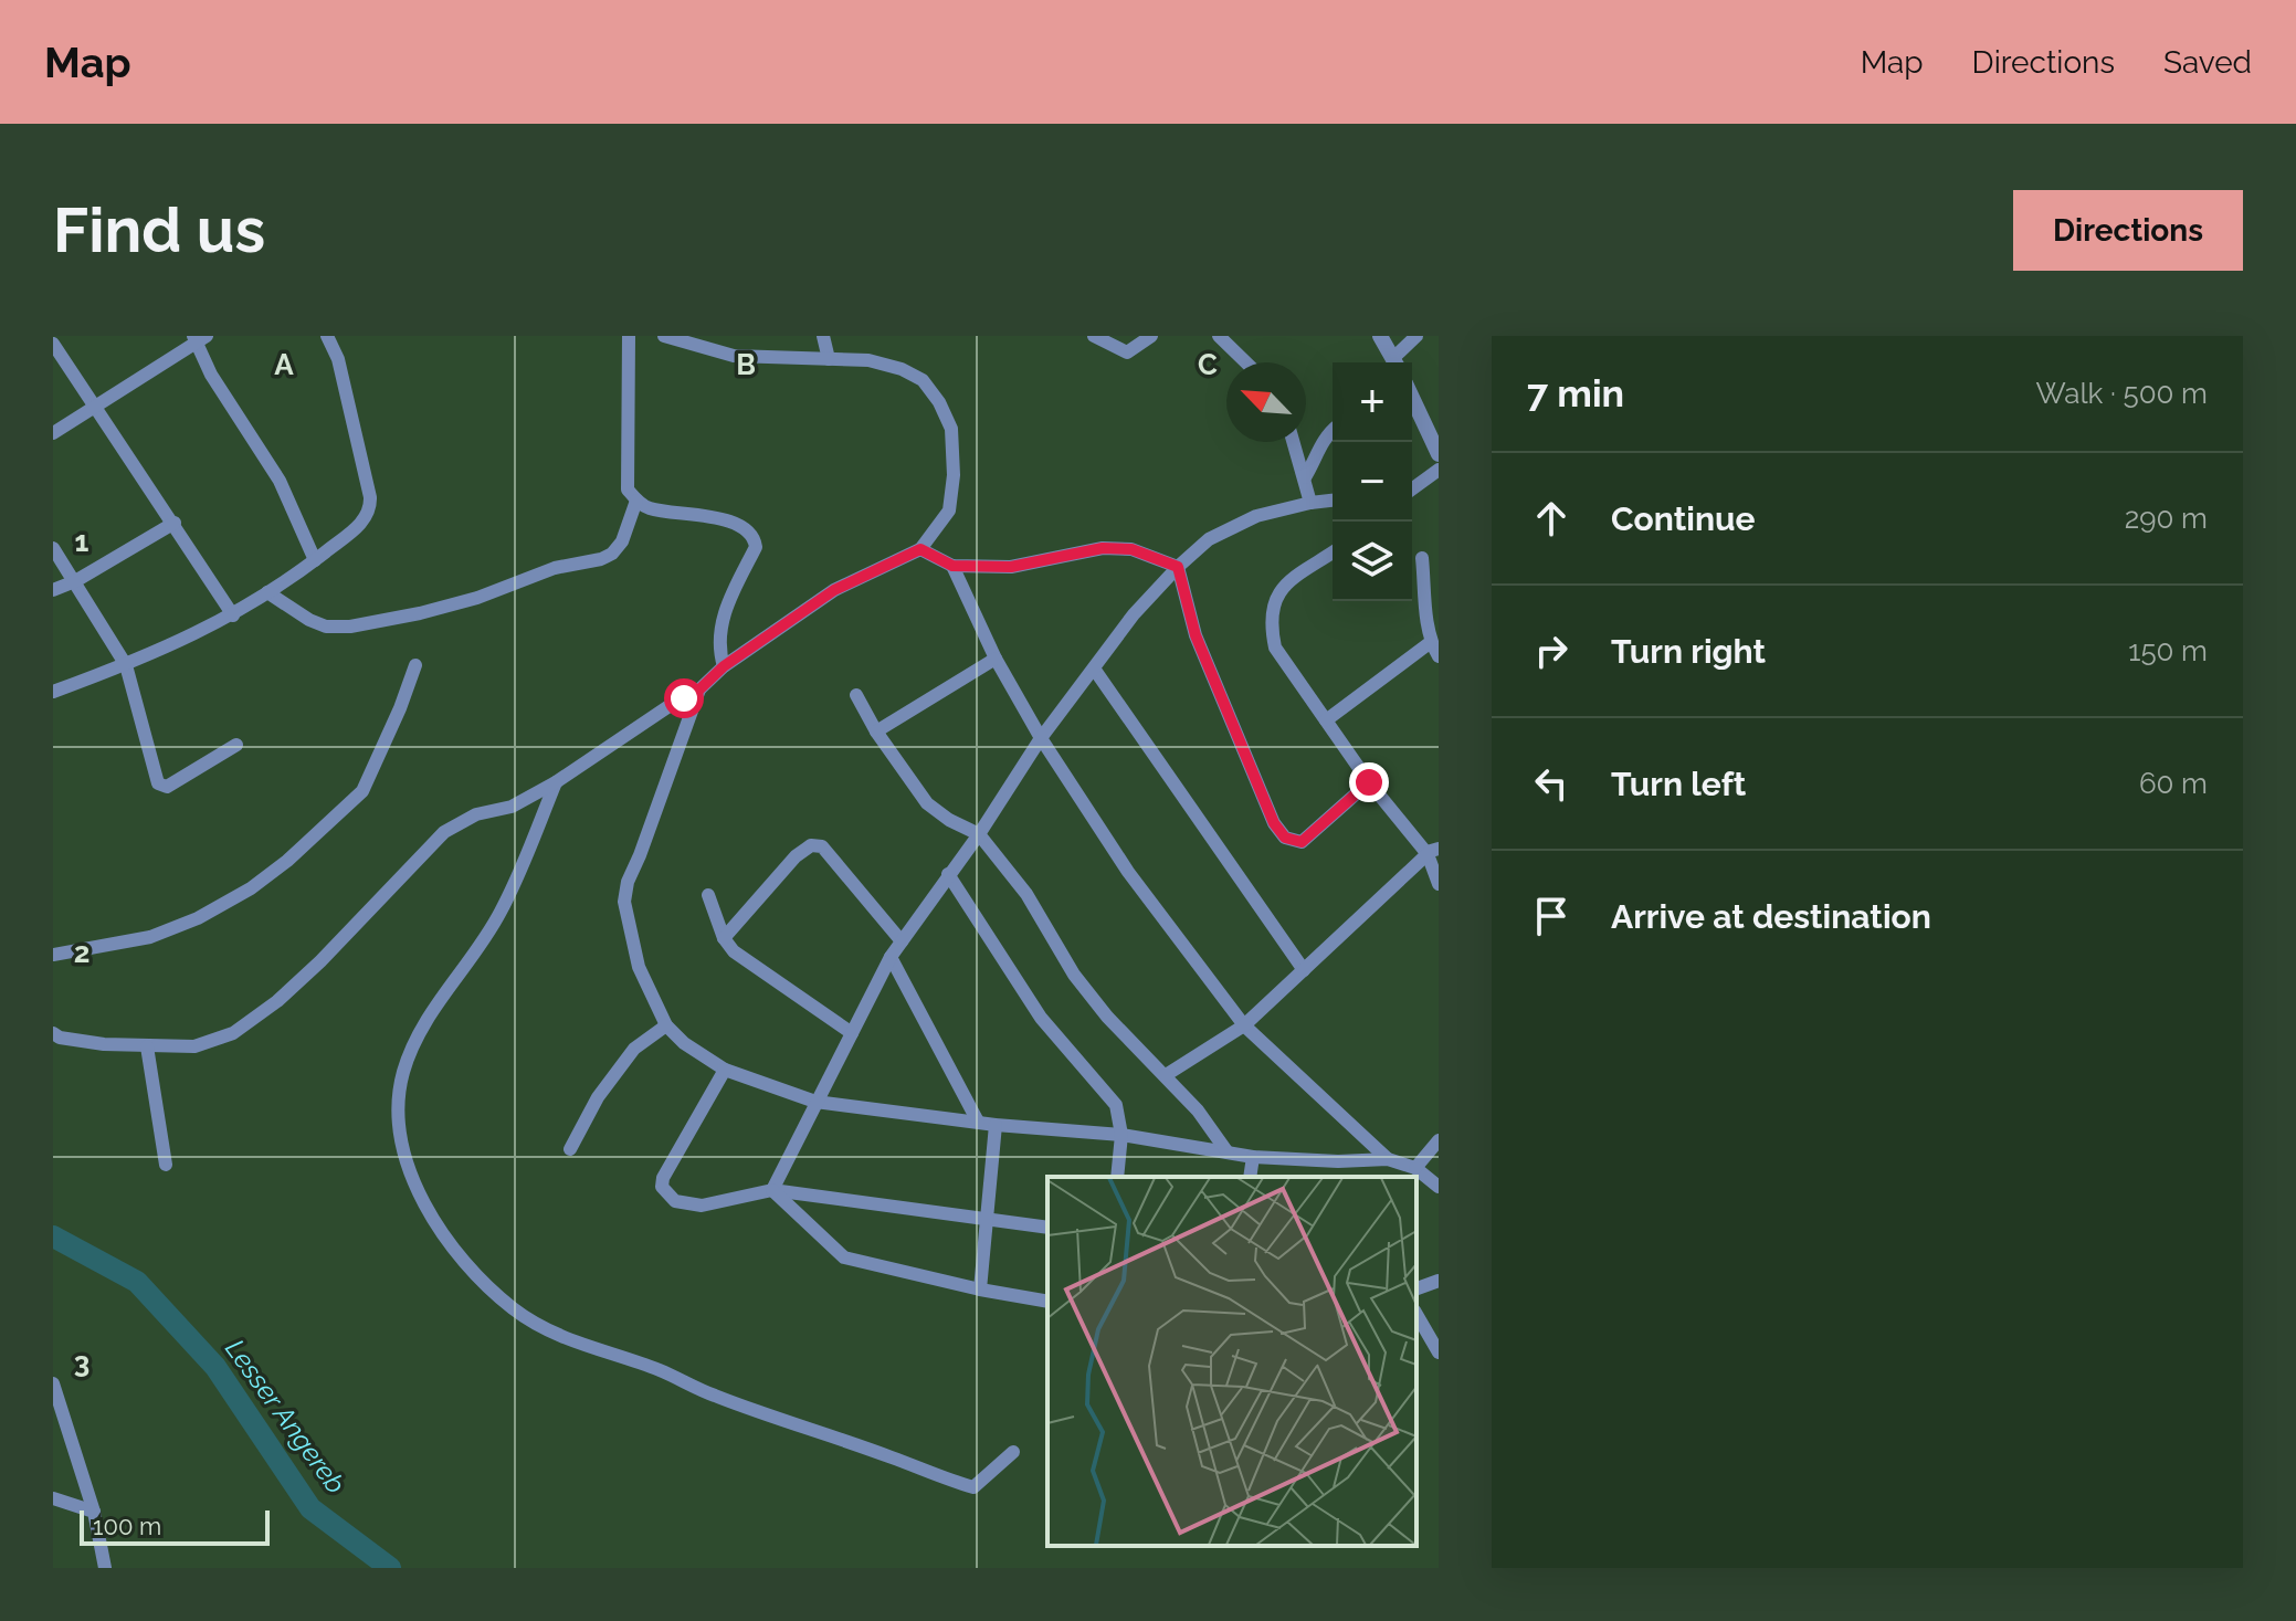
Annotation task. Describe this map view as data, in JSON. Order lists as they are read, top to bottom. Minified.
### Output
{"water":["Lesser Angereb"],"scale_bar":"100 m","north":"top left","page":{"header":"Map","nav":["Map","Directions","Saved"],"buttons":"Directions","title":"Find us","heading":["7 min","Walk · 500 m"],"map_buttons":["+","−"],"list":[["Continue","290 m"],["Turn right","150 m"],["Turn left","60 m"],"Arrive at destination"],"scale":"100 m"},"grid":{"columns":["A","B","C"],"rows":["1","2","3"]}}
